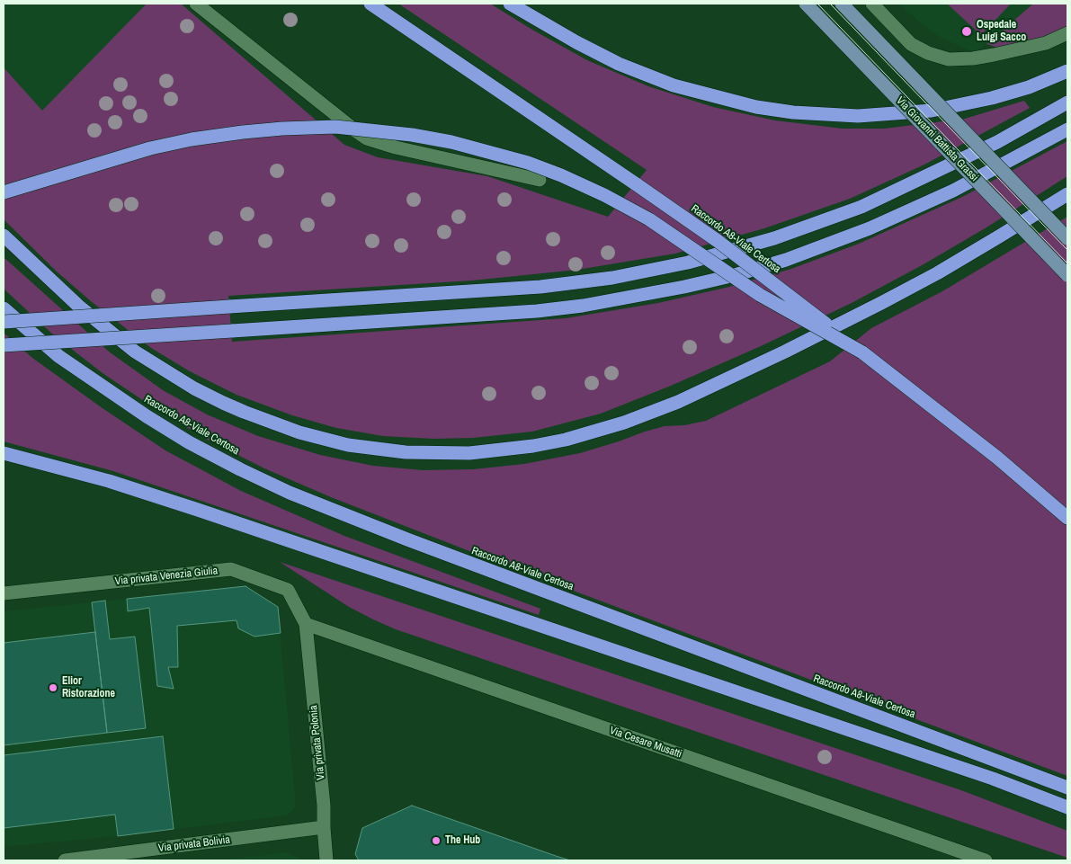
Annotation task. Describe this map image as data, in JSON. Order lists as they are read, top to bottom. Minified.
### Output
{"streets":{"highway":["Raccordo A8-Viale Certosa"],"main road":["Via Giovanni Battista Grassi"],"street":["Via privata Venezia Giulia","Via privata Polonia","Via Cesare Musatti","Via privata Bolivia"]},"crossings":[["Via privata Venezia Giulia","Via privata Polonia"],["Via privata Venezia Giulia","Via Cesare Musatti"],["Via privata Polonia","Via Cesare Musatti"],["Via privata Polonia","Via privata Bolivia"]],"places":["Ospedale Luigi Sacco","Elior Ristorazione","The Hub"]}
